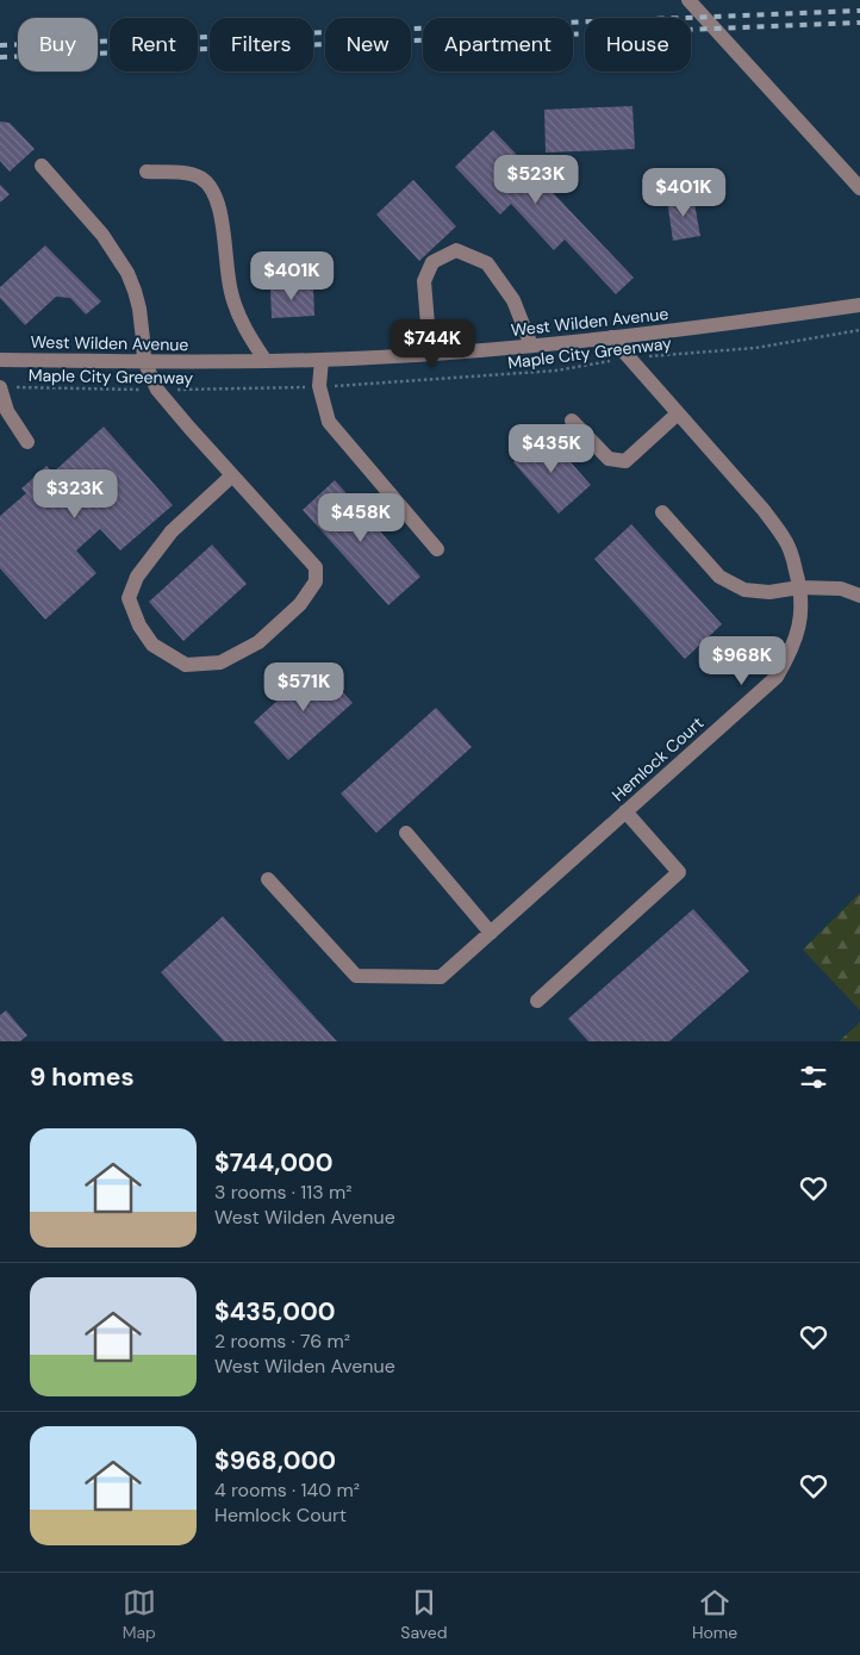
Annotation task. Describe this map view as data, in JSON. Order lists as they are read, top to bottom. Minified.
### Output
{"streets":{"street":["West Wilden Avenue","Hemlock Court"],"path":["Maple City Greenway"]},"crossings":[["West Wilden Avenue","Hemlock Court"],["Maple City Greenway","Hemlock Court"]],"page":{"chip":["Buy","Rent","Filters","New","Apartment","House"],"price":["$523K","$401K","$401K","$744K","$435K","$323K","$458K","$968K","$571K"],"heading":"9 homes","list":[{"name":"$744,000","note":"3 rooms · 113 m² · West Wilden Avenue"},{"name":"$435,000","note":"2 rooms · 76 m² · West Wilden Avenue"},{"name":"$968,000","note":"4 rooms · 140 m² · Hemlock Court"}],"tabs":["Map","Saved","Home"]}}
